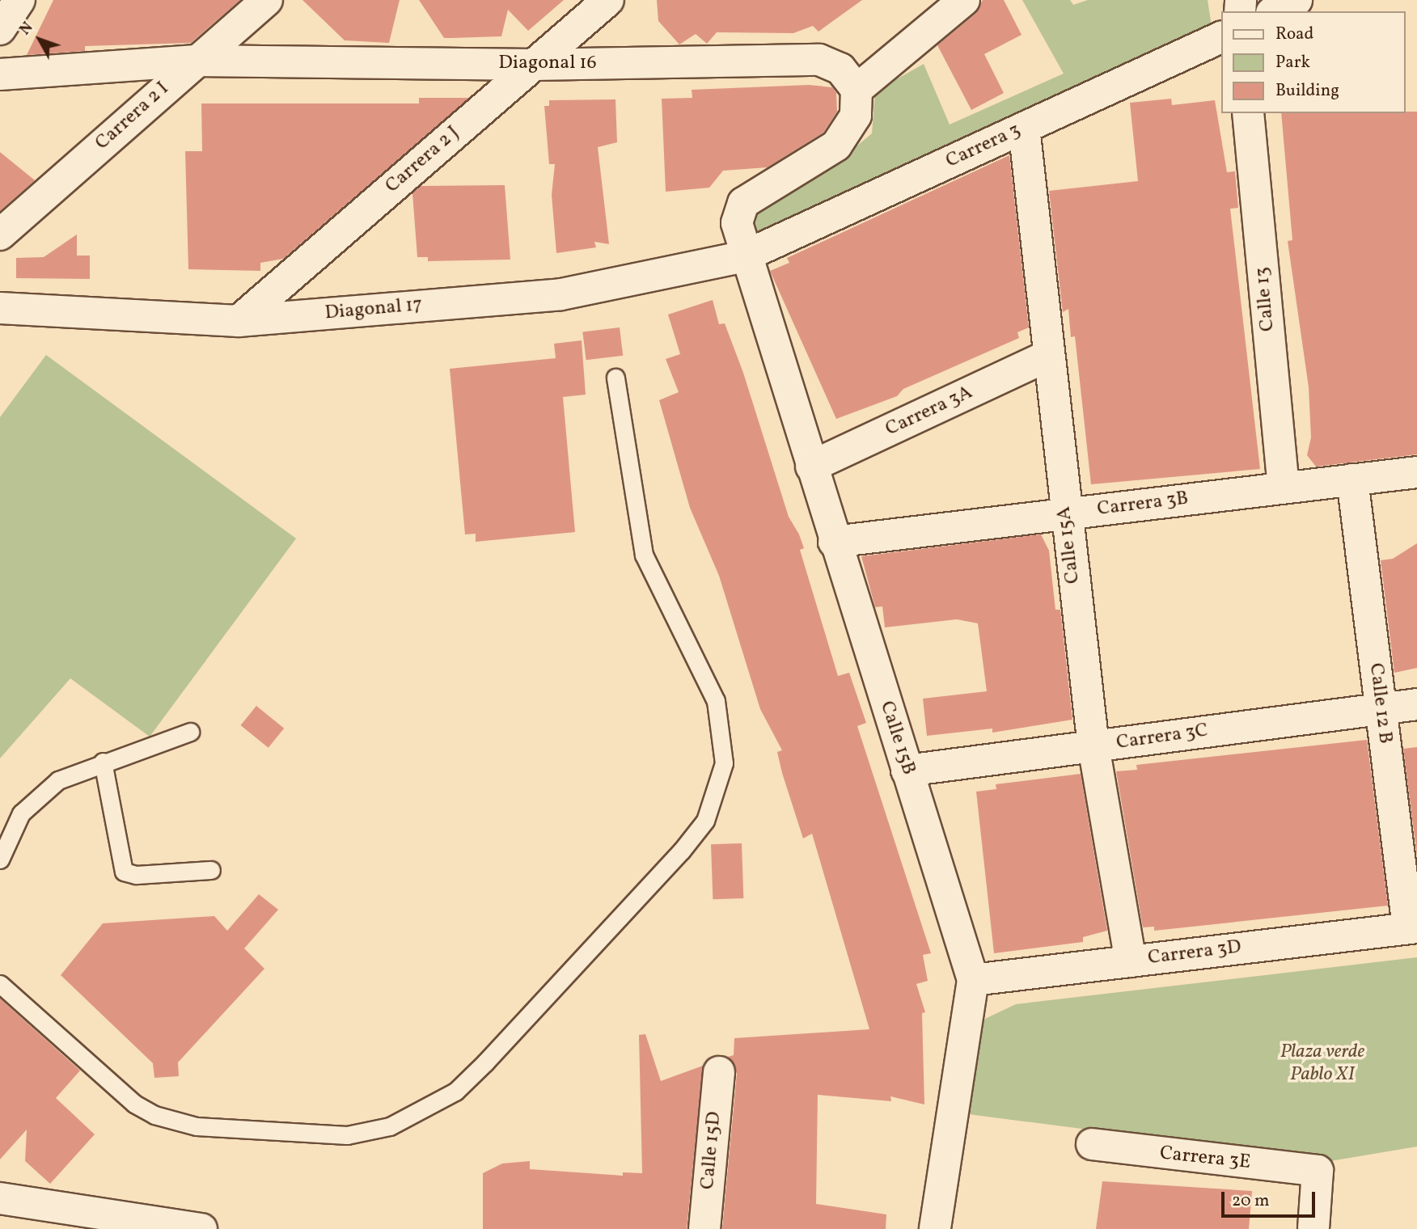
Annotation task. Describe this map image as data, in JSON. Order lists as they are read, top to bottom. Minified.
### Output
{"streets":{"street":["Diagonal 16","Carrera 2 I","Carrera 3","Carrera 2 J","Calle 13","Diagonal 17","Carrera 3A","Carrera 3B","Calle 15A","Calle 12 B","Carrera 3C","Calle 15B","Carrera 3D","Calle 15D","Carrera 3E"]},"crossings":[["Diagonal 16","Carrera 2 I"],["Diagonal 16","Carrera 2 J"],["Carrera 3","Diagonal 17"],["Carrera 3","Calle 15A"],["Carrera 3","Calle 15B"],["Carrera 2 J","Diagonal 17"],["Calle 13","Carrera 3B"],["Diagonal 17","Calle 15B"],["Carrera 3A","Calle 15A"],["Carrera 3A","Calle 15B"],["Carrera 3B","Calle 15A"],["Carrera 3B","Calle 12 B"],["Carrera 3B","Calle 15B"],["Calle 15A","Carrera 3C"],["Calle 15A","Carrera 3D"],["Calle 12 B","Carrera 3C"],["Calle 12 B","Carrera 3D"],["Carrera 3C","Calle 15B"],["Calle 15B","Carrera 3D"]],"parks":["Plaza verde Pablo XI"],"legend":["Road","Park","Building"],"scale_bar":"20 m","north":"top left"}
